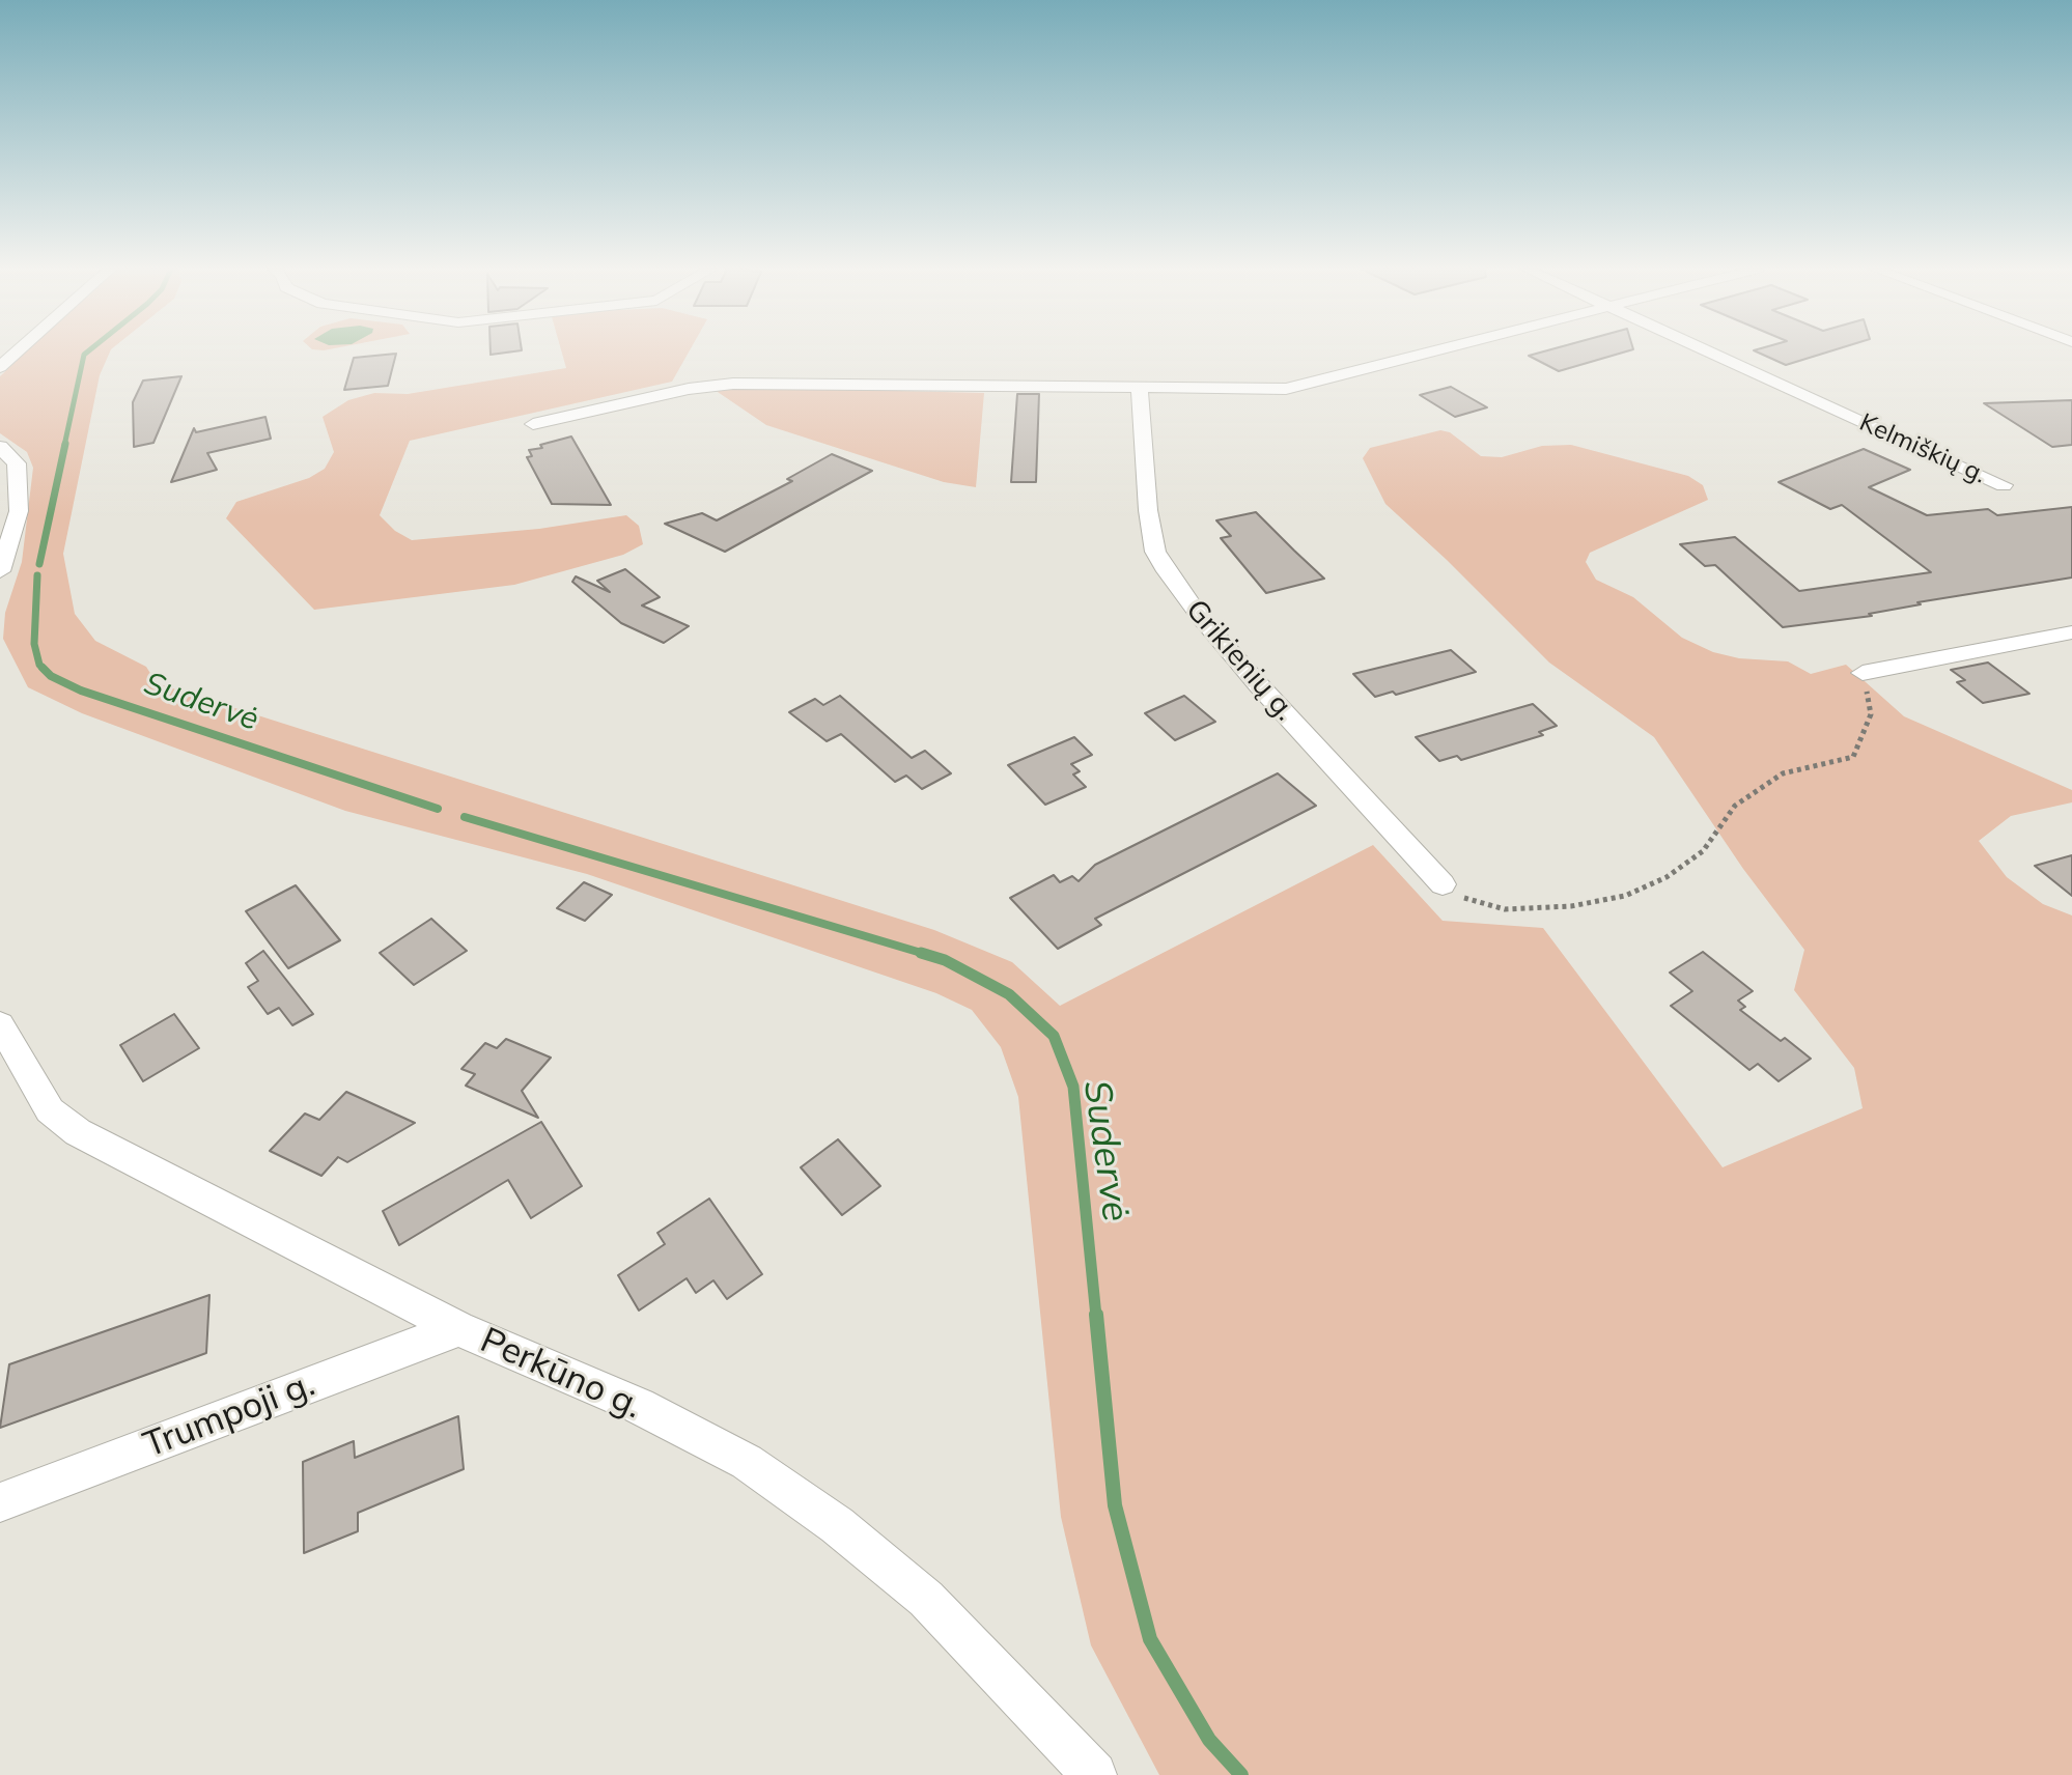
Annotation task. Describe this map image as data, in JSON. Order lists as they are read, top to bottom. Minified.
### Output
{"streets":{"street":["Kelmiškių g.","Grikienių g.","Perkūno g.","Trumpoji g."]},"crossings":[["Perkūno g.","Trumpoji g."]],"water":["Sudervė"]}
